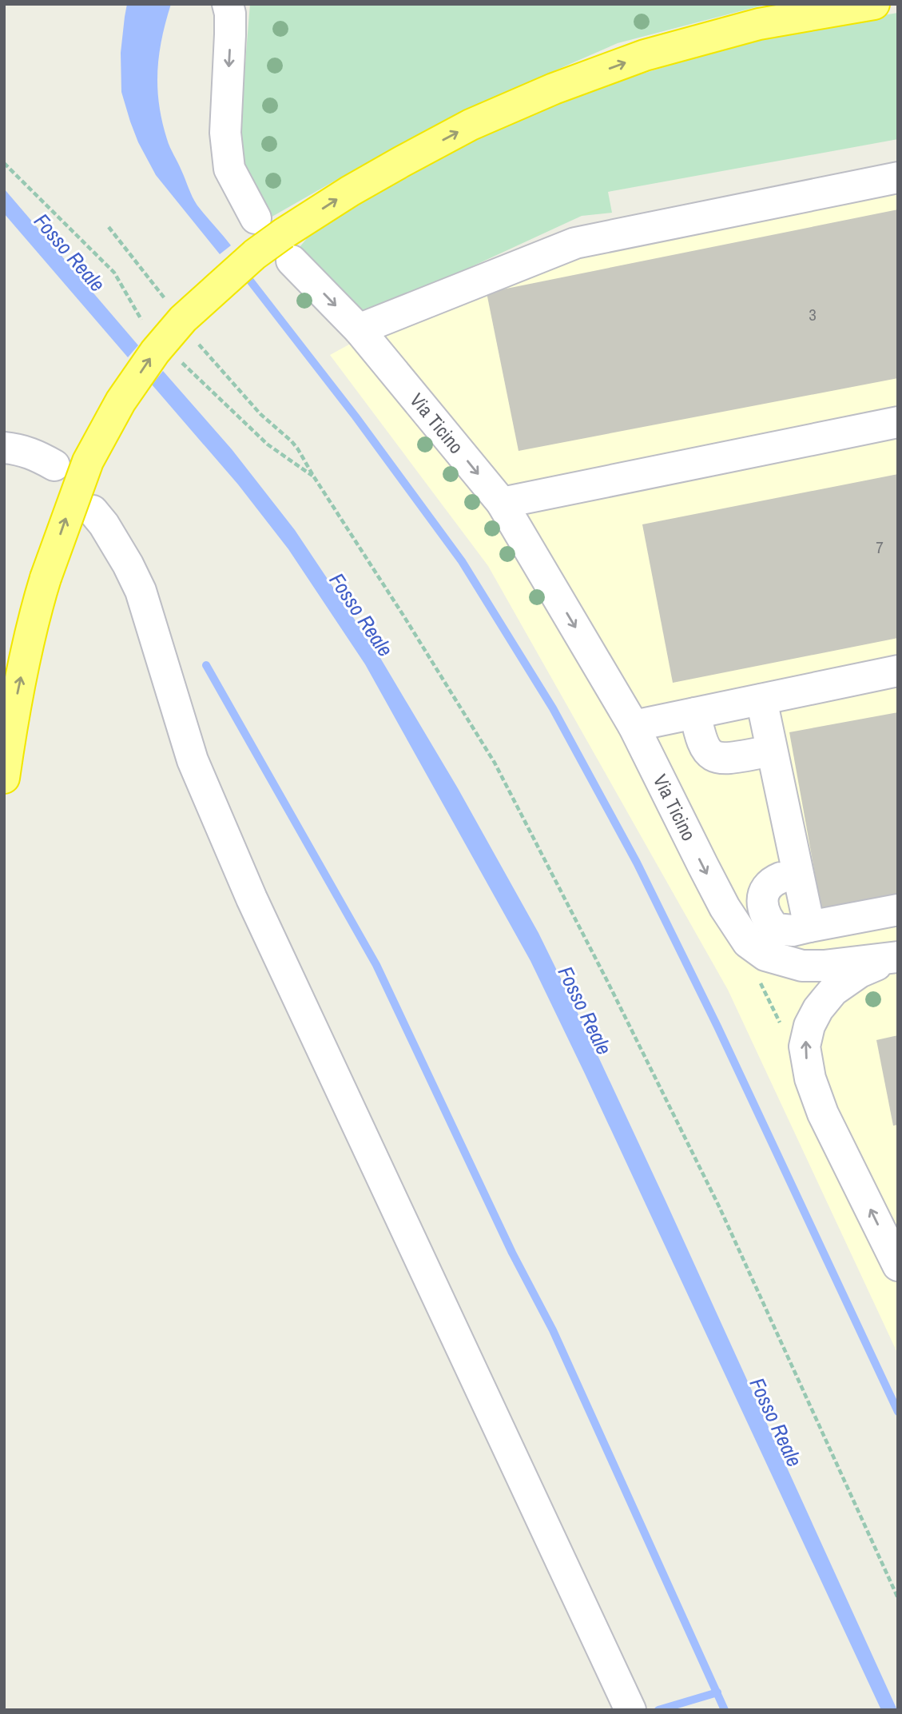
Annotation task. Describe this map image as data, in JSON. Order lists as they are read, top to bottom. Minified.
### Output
{"streets":{"street":["Via Ticino"]},"water":["Fosso Reale"],"house_numbers":["3","7"]}
